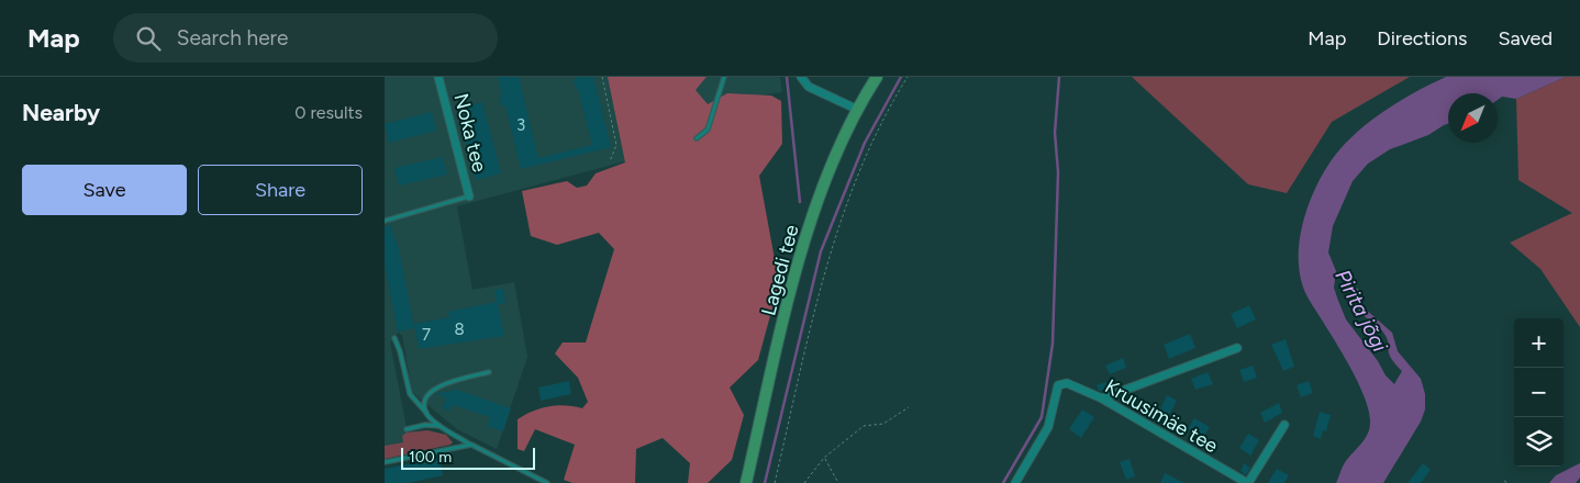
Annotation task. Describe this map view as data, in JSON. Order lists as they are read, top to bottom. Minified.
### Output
{"streets":{"street":["Noka tee","Lagedi tee","Kruusimäe tee"]},"water":["Pirita jõgi"],"house_numbers":["3","8","7"],"scale_bar":"100 m","north":"bottom left","page":{"header":"Map","search":"Search here","nav":["Map","Directions","Saved"],"heading":["Nearby","0 results"],"buttons":["Save","Share"],"map_buttons":["+","−"],"scale":"100 m"}}
